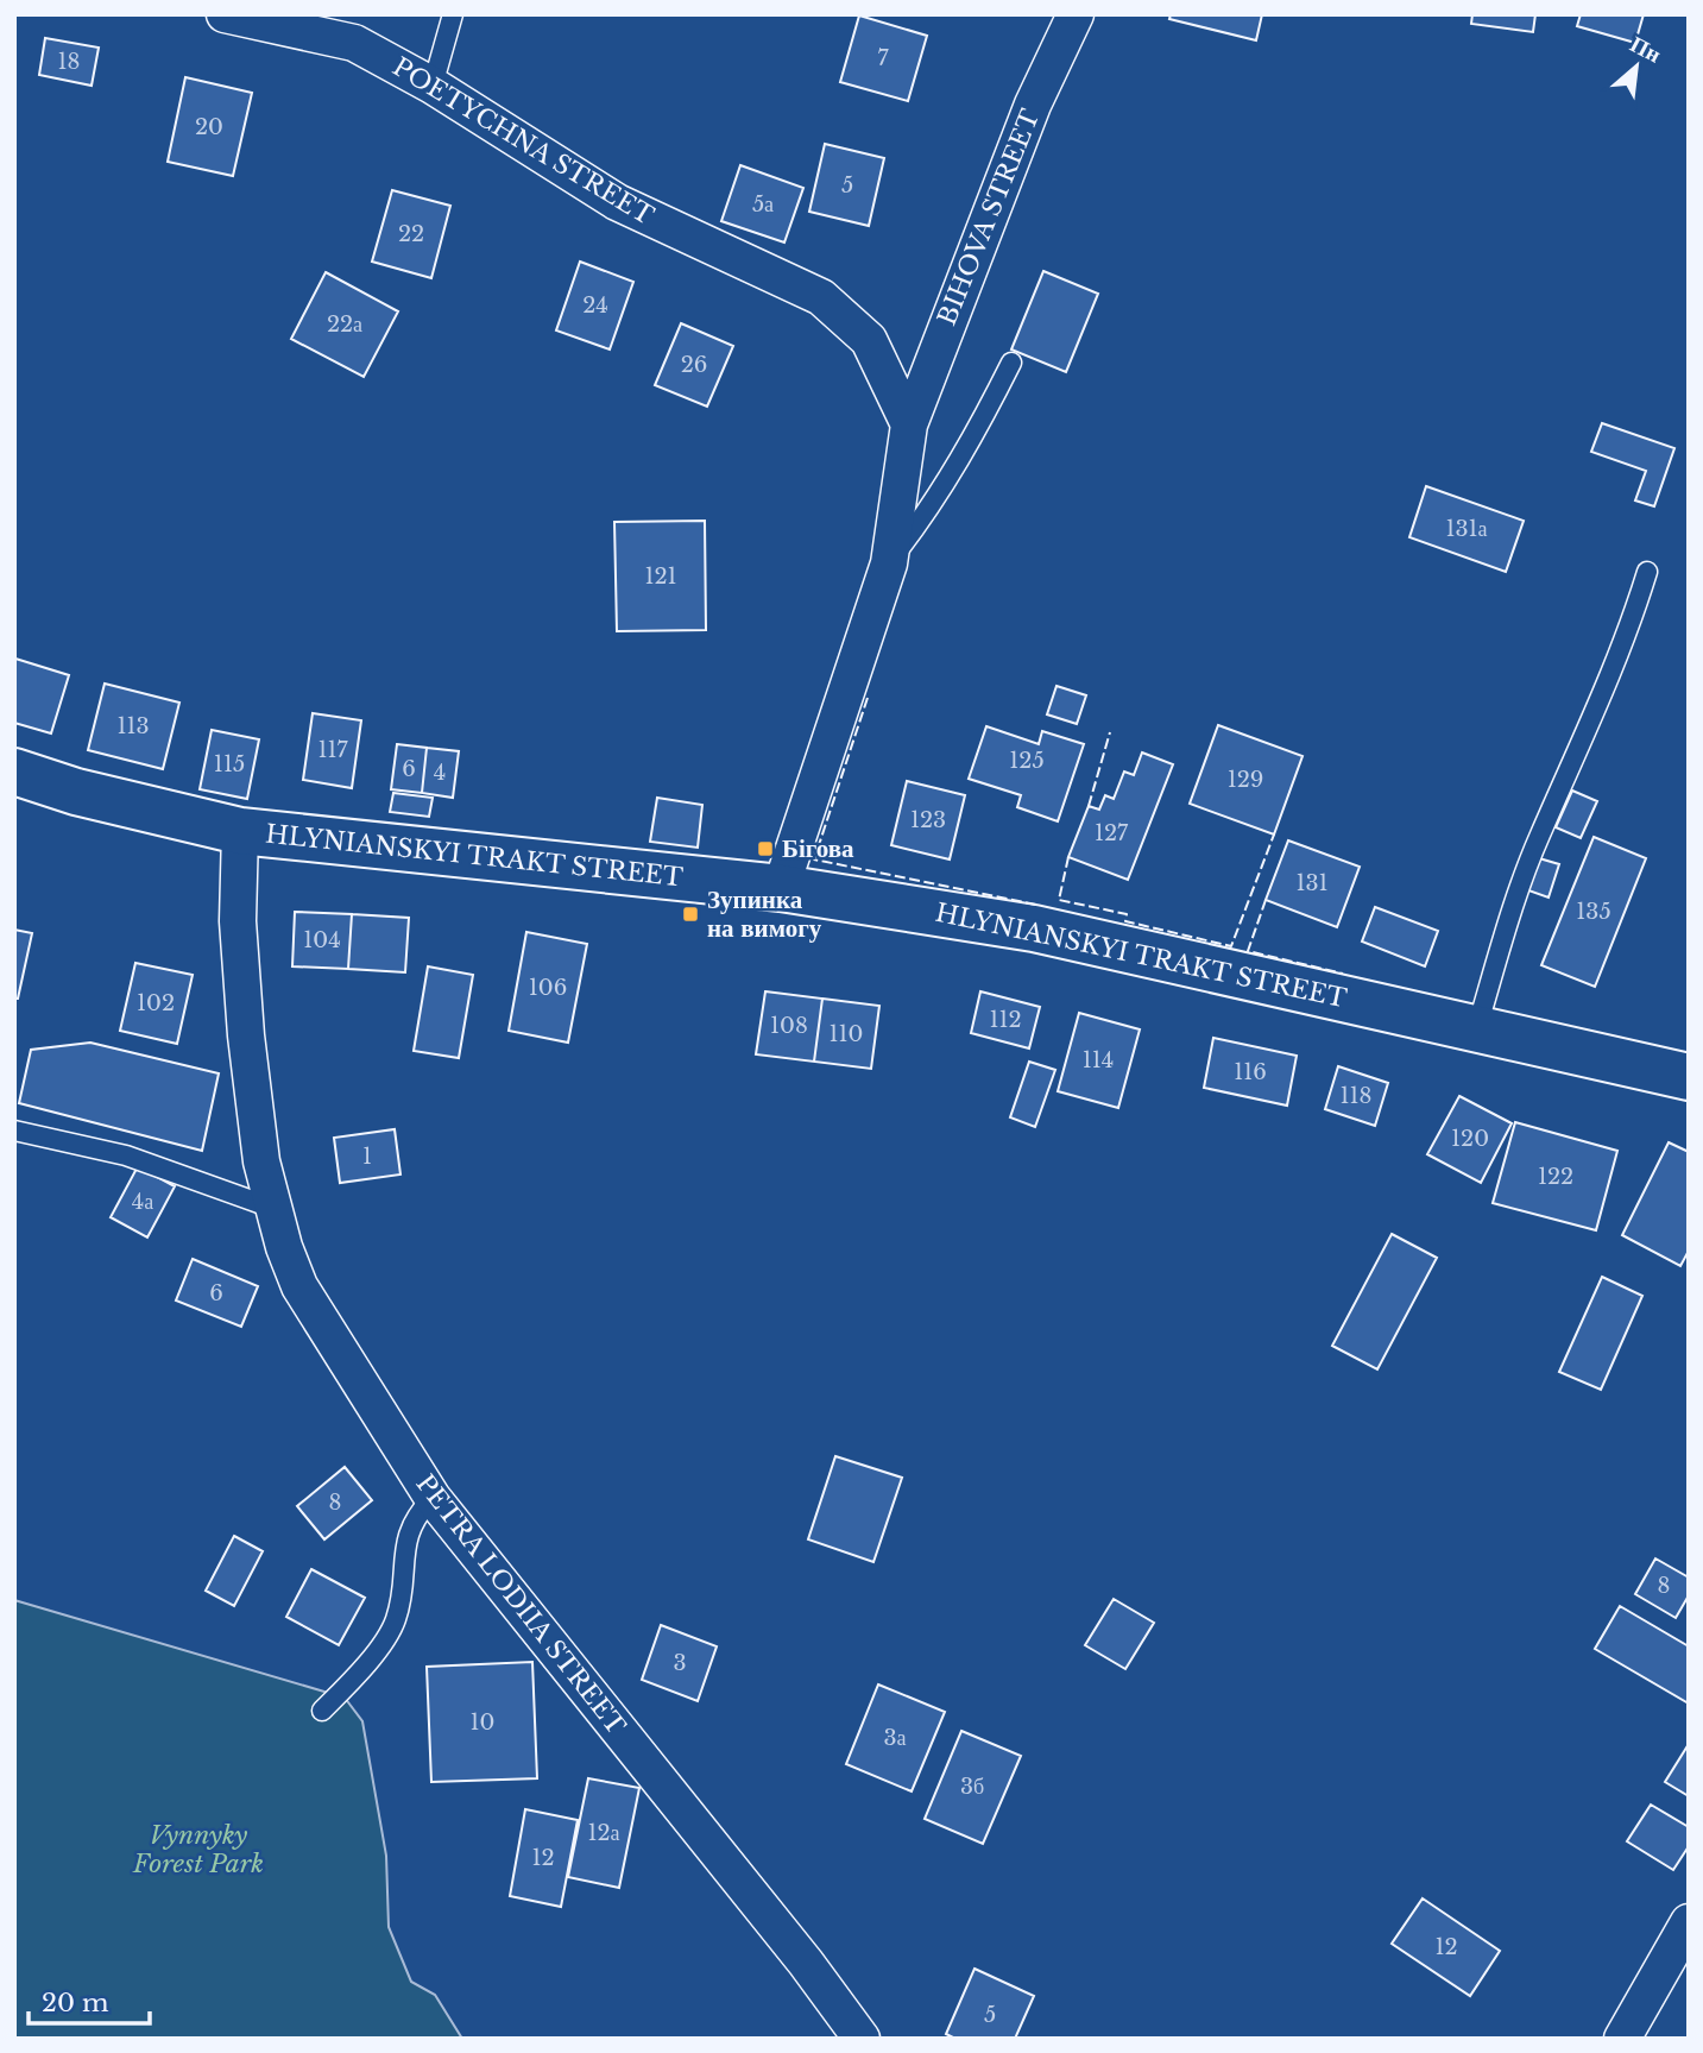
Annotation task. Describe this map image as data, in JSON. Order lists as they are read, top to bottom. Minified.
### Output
{"streets":{"main road":["HLYNIANSKYI TRAKT STREET"],"street":["POETYCHNA STREET","BIHOVA STREET","PETRA LODIIA STREET"]},"crossings":[["POETYCHNA STREET","BIHOVA STREET"],["HLYNIANSKYI TRAKT STREET","PETRA LODIIA STREET"]],"parks":["Vynnyky Forest Park"],"places":{"transit":["Бігова","Зупинка на вимогу"]},"house_numbers":["7","18","20","5","5а","22","24","22а","26","131а","121","113","117","125","115","6","4","129","123","127","131","135","104","106","102","112","108","110","114","116","118","120","1","122","4а","6","8","8","3","10","3а","3б","12а","12","12","5"],"scale_bar":"20 m","north":"top right"}
